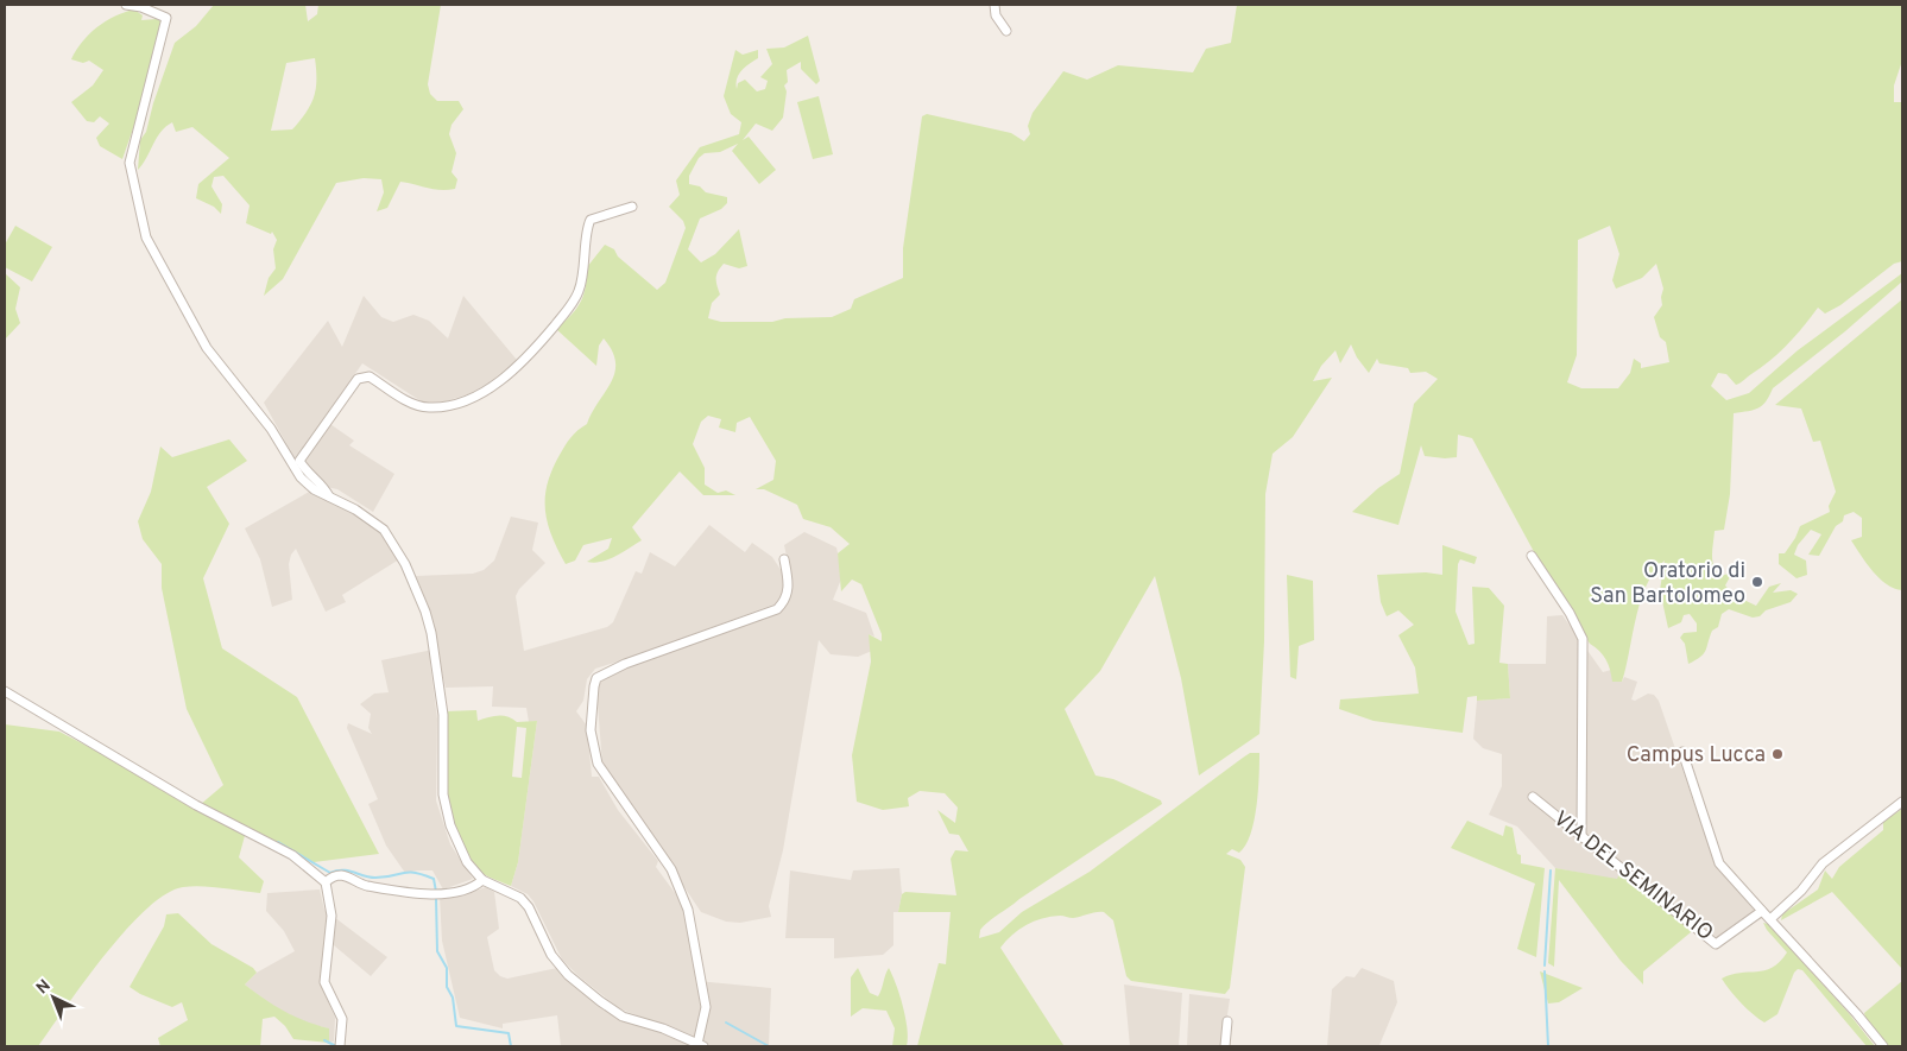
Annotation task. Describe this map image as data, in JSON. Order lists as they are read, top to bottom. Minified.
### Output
{"streets":{"street":["VIA DEL SEMINARIO"]},"places":["Oratorio di San Bartolomeo","Campus Lucca"],"north":"top left"}
